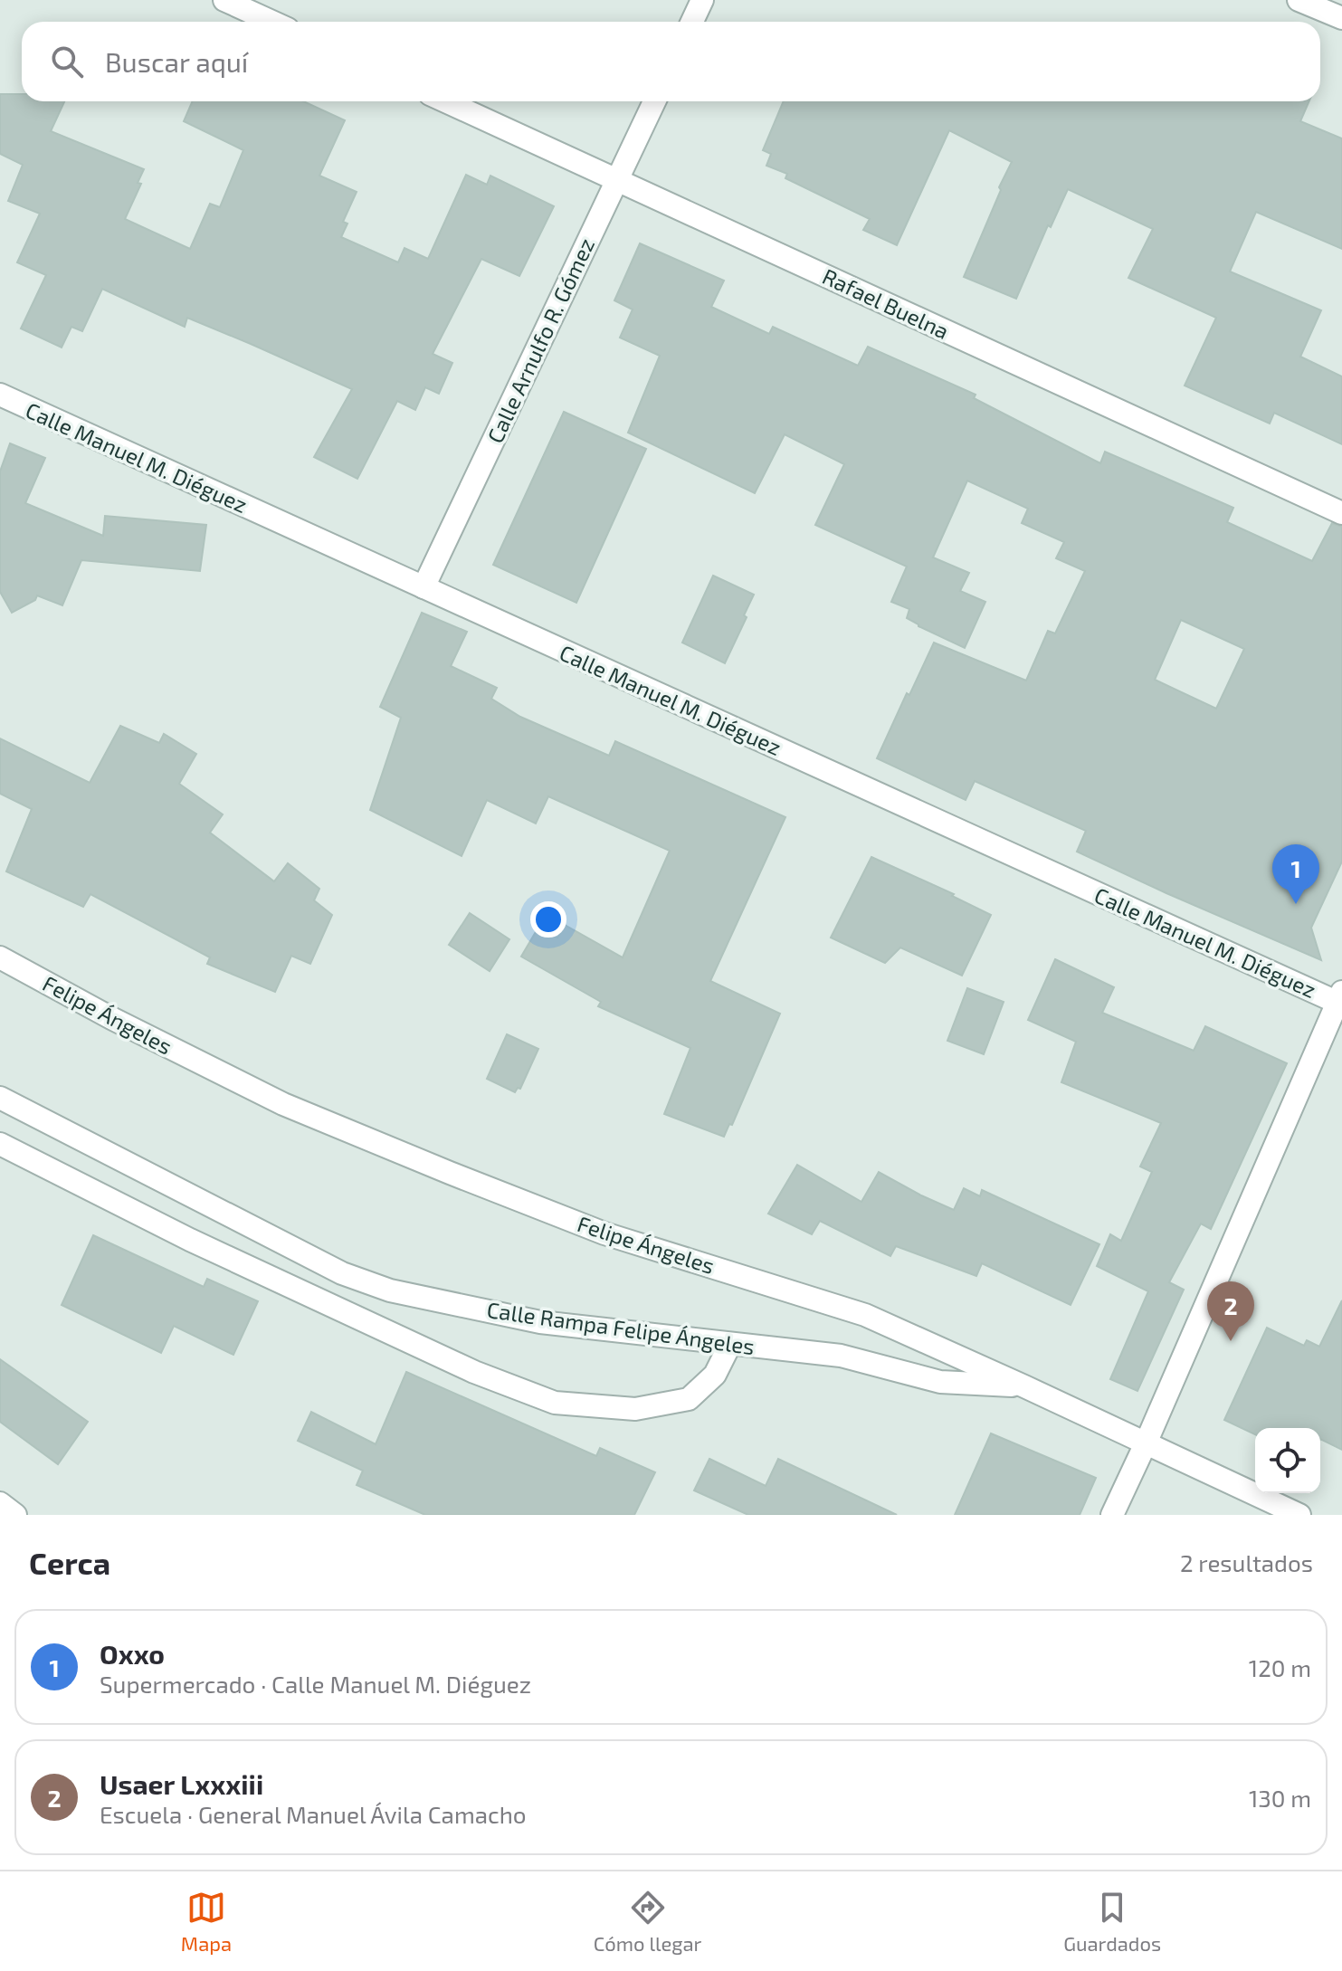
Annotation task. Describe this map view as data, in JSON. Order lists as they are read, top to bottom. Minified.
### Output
{"streets":{"street":["Rafael Buelna","Calle Arnulfo R. Gómez","Calle Manuel M. Diéguez","Felipe Ángeles","Calle Rampa Felipe Ángeles"]},"crossings":[["Rafael Buelna","Calle Arnulfo R. Gómez"],["Calle Arnulfo R. Gómez","Calle Manuel M. Diéguez"],["Felipe Ángeles","Calle Rampa Felipe Ángeles"]],"page":{"search":"Buscar aquí","pins":["1","2"],"heading":["Cerca","2 resultados"],"list":[{"mark":"1","name":"Oxxo","note":"Supermercado · Calle Manuel M. Diéguez","value":"120 m"},{"mark":"2","name":"Usaer Lxxxiii","note":"Escuela · General Manuel Ávila Camacho","value":"130 m"}],"nav":["Mapa","Cómo llegar","Guardados"]}}
